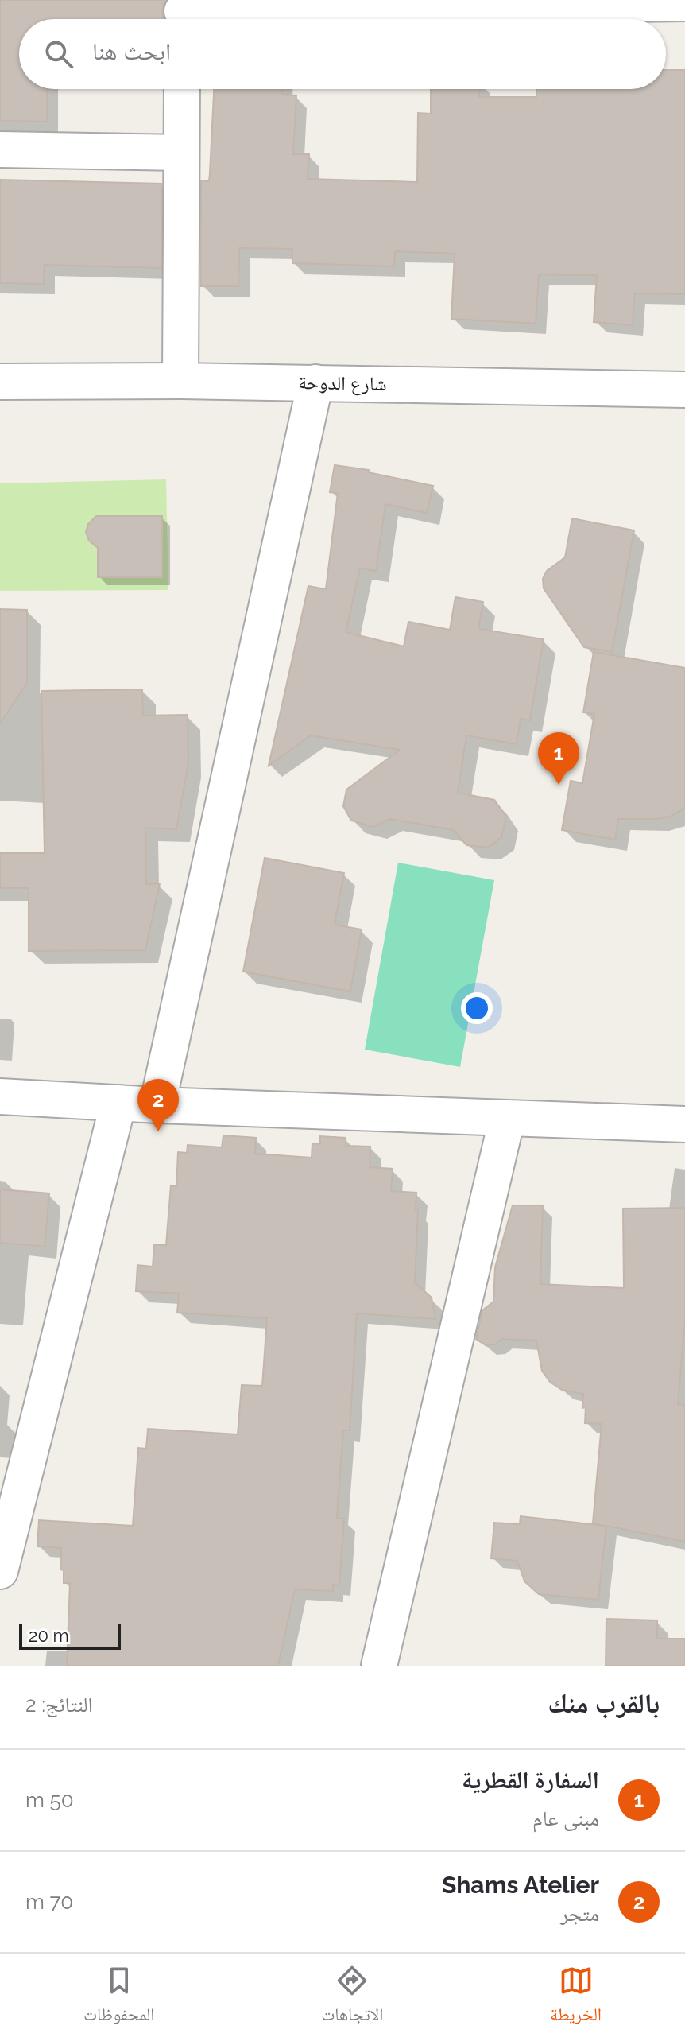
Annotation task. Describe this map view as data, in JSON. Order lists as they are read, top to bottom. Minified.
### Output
{"streets":{"street":["شارع الدوحة"]},"scale_bar":"20 m","page":{"search":"ابحث هنا","pins":["1","2"],"scale":"20 m","heading":["بالقرب منك","النتائج: 2"],"list":[{"mark":"1","name":"السفارة القطرية","note":"مبنى عام","value":"50 m"},{"mark":"2","name":"Shams Atelier","note":"متجر","value":"70 m"}],"nav":["الخريطة","الاتجاهات","المحفوظات"]}}
